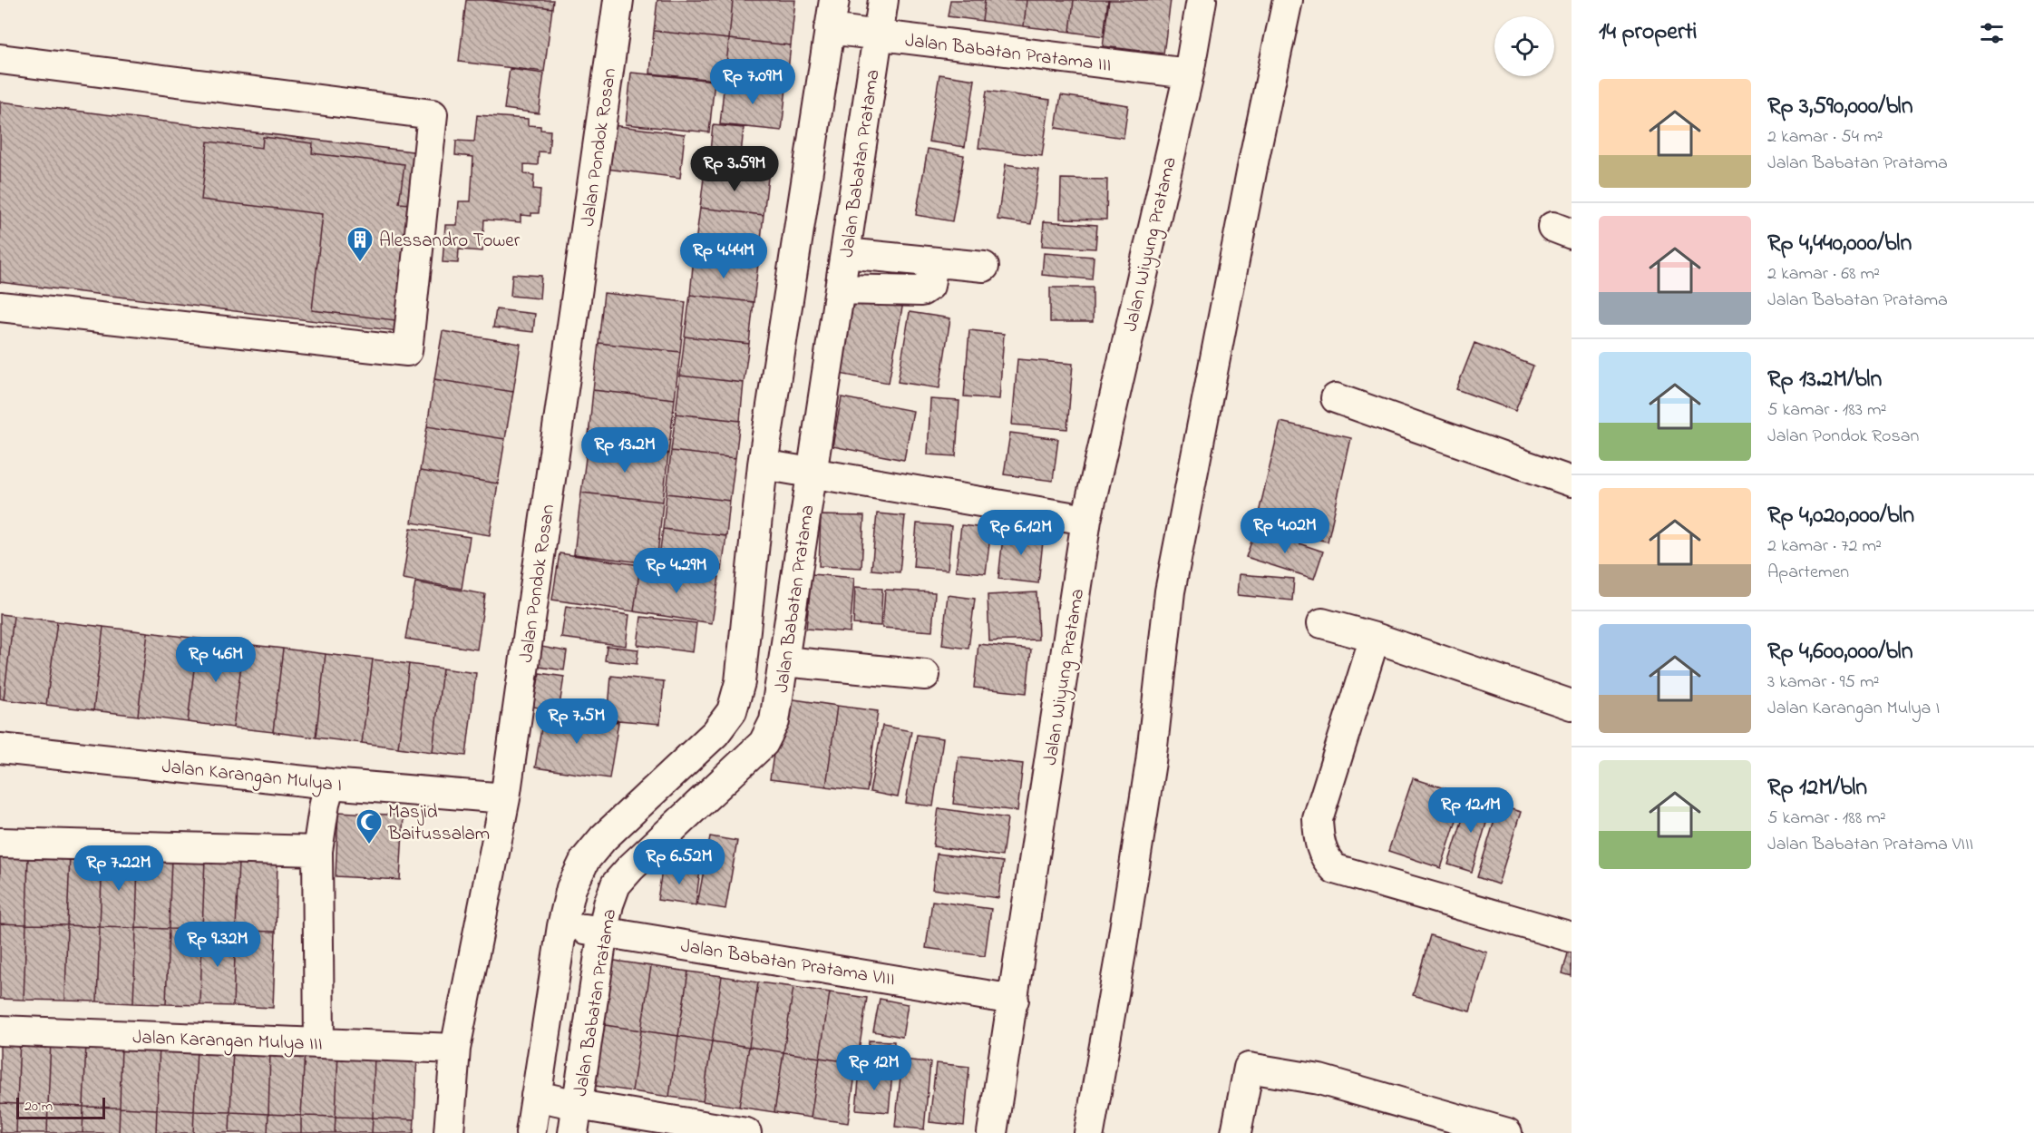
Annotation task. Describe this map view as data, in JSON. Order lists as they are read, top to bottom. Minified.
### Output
{"streets":{"street":["Jalan Babatan Pratama III","Jalan Pondok Rosan","Jalan Babatan Pratama","Jalan Wiyung Pratama","Jalan Karangan Mulya I","Jalan Babatan Pratama VIII","Jalan Karangan Mulya III"]},"crossings":[["Jalan Babatan Pratama III","Jalan Babatan Pratama"],["Jalan Babatan Pratama III","Jalan Wiyung Pratama"],["Jalan Pondok Rosan","Jalan Karangan Mulya I"],["Jalan Pondok Rosan","Jalan Karangan Mulya III"],["Jalan Babatan Pratama","Jalan Babatan Pratama VIII"],["Jalan Wiyung Pratama","Jalan Babatan Pratama VIII"]],"places":{"building":["Alessandro Tower"],"mosque":["Masjid Baitussalam"]},"scale_bar":"20 m","page":{"heading":"14 properti","price":["Rp 7.09M","Rp 3.59M","Rp 4.44M","Rp 13.2M","Rp 4.02M","Rp 6.12M","Rp 4.29M","Rp 4.6M","Rp 7.5M","Rp 12.1M","Rp 6.52M","Rp 7.22M","Rp 9.32M","Rp 12M"],"list":[{"name":"Rp 3,590,000/bln","note":"2 kamar · 54 m² · Jalan Babatan Pratama"},{"name":"Rp 4,440,000/bln","note":"2 kamar · 68 m² · Jalan Babatan Pratama"},{"name":"Rp 13.2M/bln","note":"5 kamar · 183 m² · Jalan Pondok Rosan"},{"name":"Rp 4,020,000/bln","note":"2 kamar · 72 m² · Apartemen"},{"name":"Rp 4,600,000/bln","note":"3 kamar · 95 m² · Jalan Karangan Mulya I"},{"name":"Rp 12M/bln","note":"5 kamar · 188 m² · Jalan Babatan Pratama VIII"}],"scale":"20 m"}}
